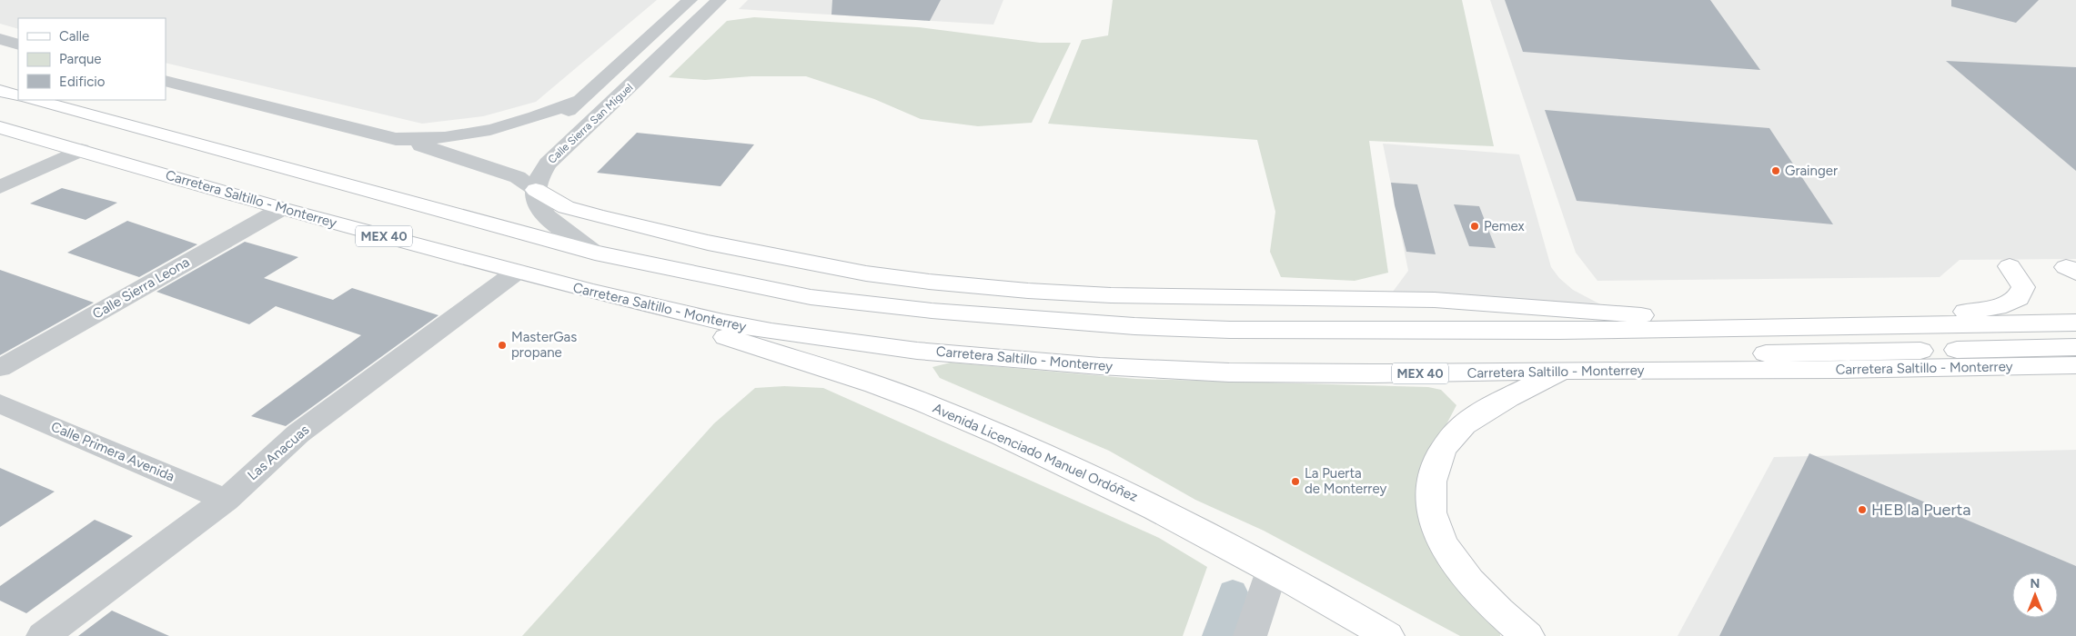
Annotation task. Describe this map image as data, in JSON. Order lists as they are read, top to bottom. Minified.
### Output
{"streets":{"main road":["Carretera Saltillo - Monterrey","MEX 40","Avenida Licenciado Manuel Ordóñez"],"street":["Calle Sierra San Miguel","Calle Sierra Leona","Calle Primera Avenida","Las Anacuas"]},"crossings":[["Carretera Saltillo - Monterrey","Calle Sierra Leona"],["Carretera Saltillo - Monterrey","Las Anacuas"],["Carretera Saltillo - Monterrey","Avenida Licenciado Manuel Ordóñez"],["Calle Primera Avenida","Las Anacuas"]],"places":["Grainger","Pemex","MasterGas propane","La Puerta de Monterrey","HEB la Puerta"],"legend":["Calle","Parque","Edificio"],"north":"top"}
